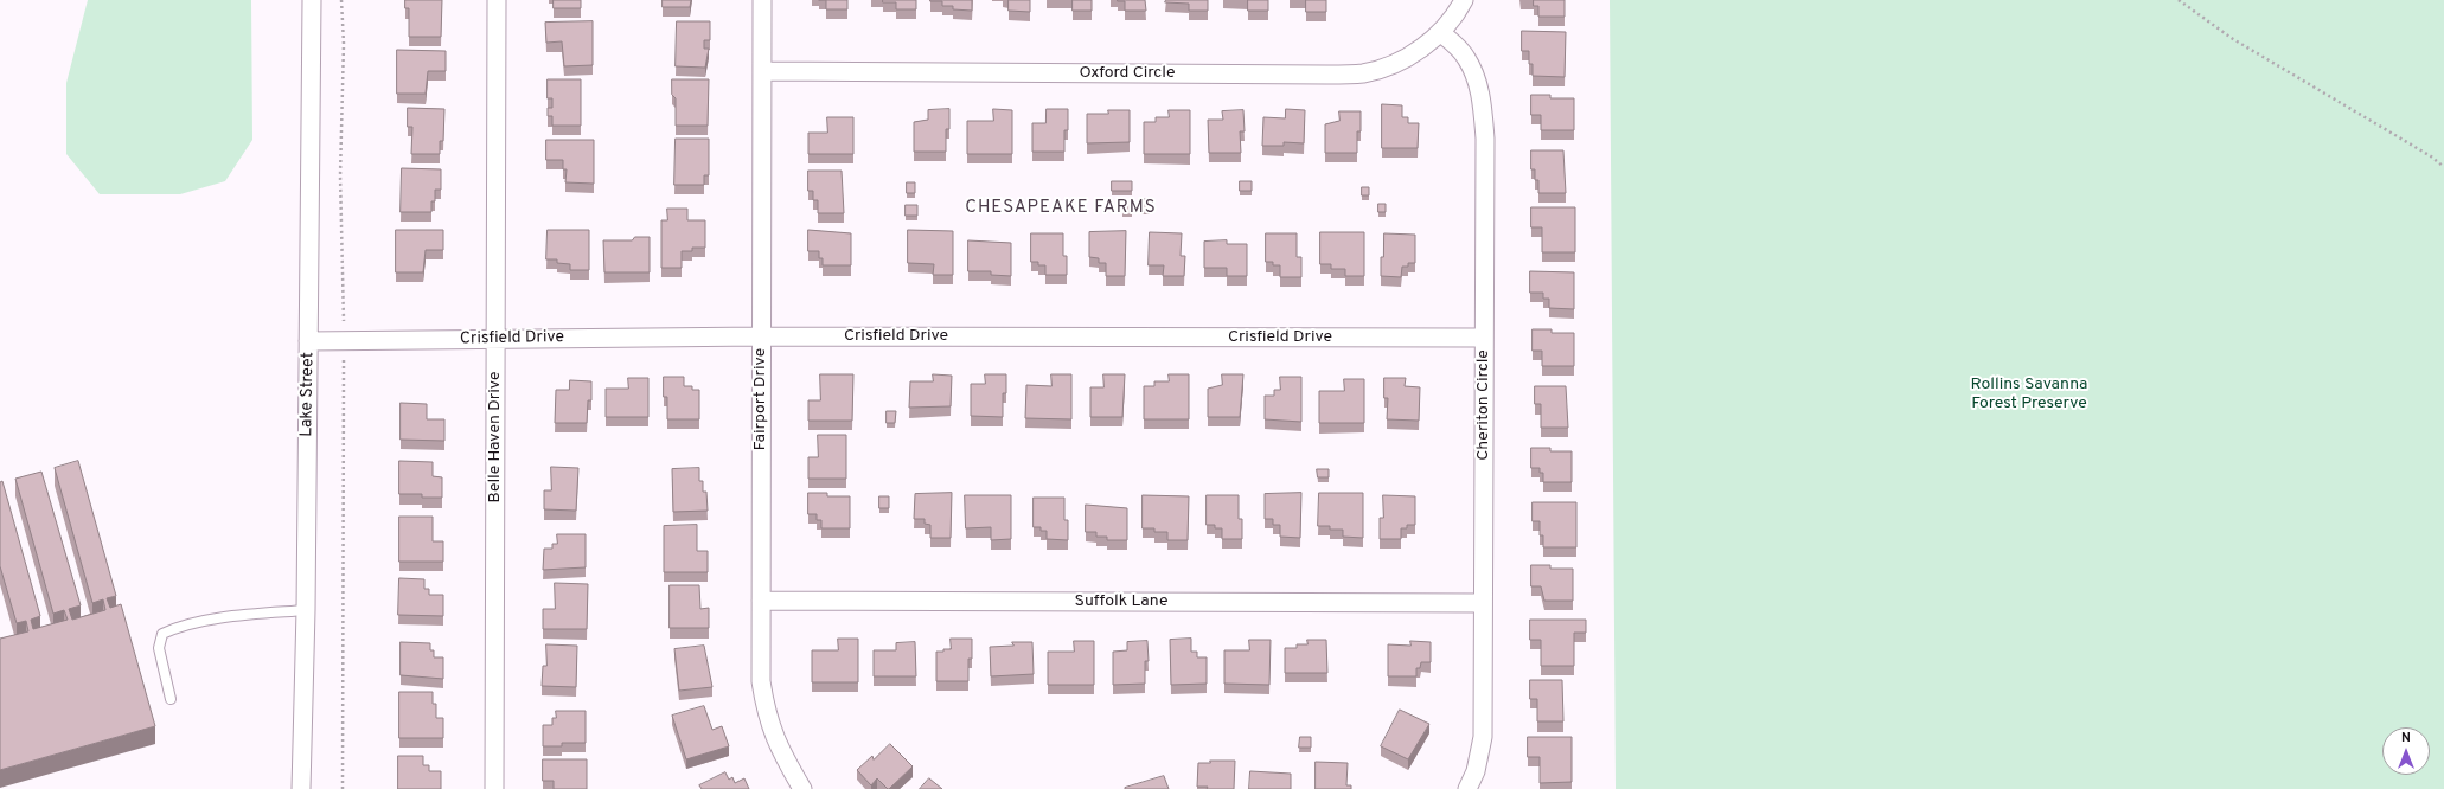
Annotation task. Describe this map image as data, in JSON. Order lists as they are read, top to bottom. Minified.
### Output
{"streets":{"street":["Oxford Circle","Crisfield Drive","Lake Street","Fairport Drive","Cheriton Circle","Belle Haven Drive","Suffolk Lane"]},"crossings":[["Oxford Circle","Fairport Drive"],["Oxford Circle","Cheriton Circle"],["Crisfield Drive","Lake Street"],["Crisfield Drive","Fairport Drive"],["Crisfield Drive","Cheriton Circle"],["Crisfield Drive","Belle Haven Drive"],["Fairport Drive","Suffolk Lane"],["Cheriton Circle","Suffolk Lane"]],"districts":["CHESAPEAKE FARMS"],"parks":["Rollins Savanna Forest Preserve"],"north":"top"}
